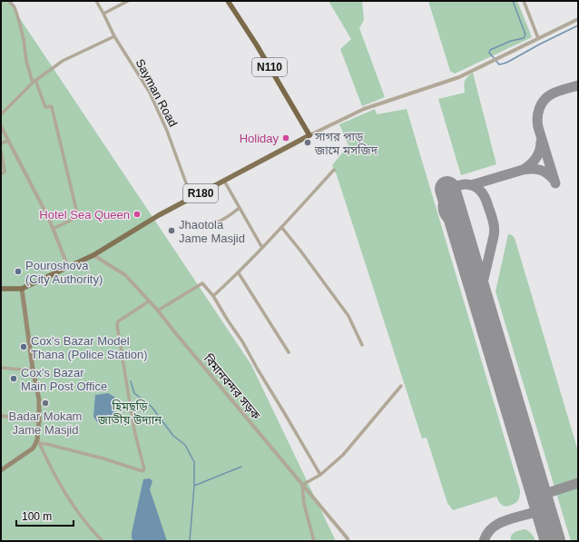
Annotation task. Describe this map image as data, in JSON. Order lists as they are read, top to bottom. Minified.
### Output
{"streets":{"highway":["N110"],"main road":["R180"],"street":["Sayman Road","বিমানবন্দর সড়ক"]},"crossings":[["N110","R180"],["Sayman Road","R180"],["R180","বিমানবন্দর সড়ক"]],"parks":["হিমছড়ি জাতীয় উদ্যান"],"places":["Holiday","সাগর পাড় জামে মসজিদ","Hotel Sea Queen","Jhaotola Jame Masjid","Pouroshova (City Authority)","Cox's Bazar Model Thana (Police Station)","Cox's Bazar Main Post Office","Badar Mokam Jame Masjid"],"scale_bar":"100 m"}
